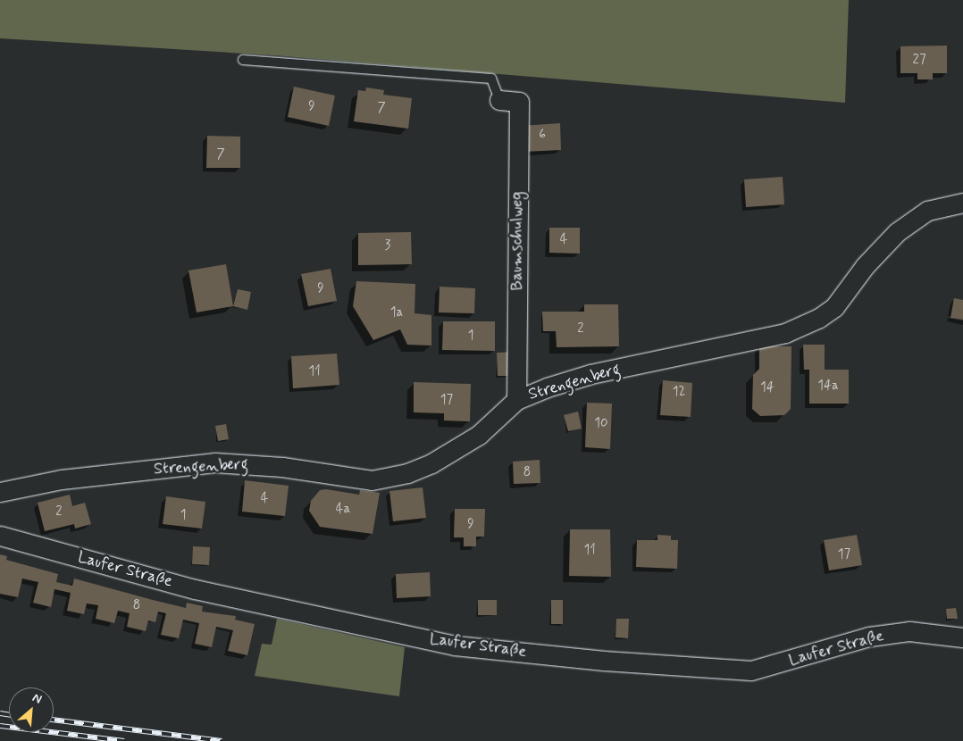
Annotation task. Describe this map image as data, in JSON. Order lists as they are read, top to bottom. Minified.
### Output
{"streets":{"street":["Baumschulweg","Strengenberg","Laufer Straße"]},"crossings":[["Baumschulweg","Strengenberg"]],"house_numbers":["27","9","7","6","7","4","3","9","1a","2","1","11","14a","14","12","17","10","8","4","4a","2","1","9","11","17","8"],"north":"top right"}
